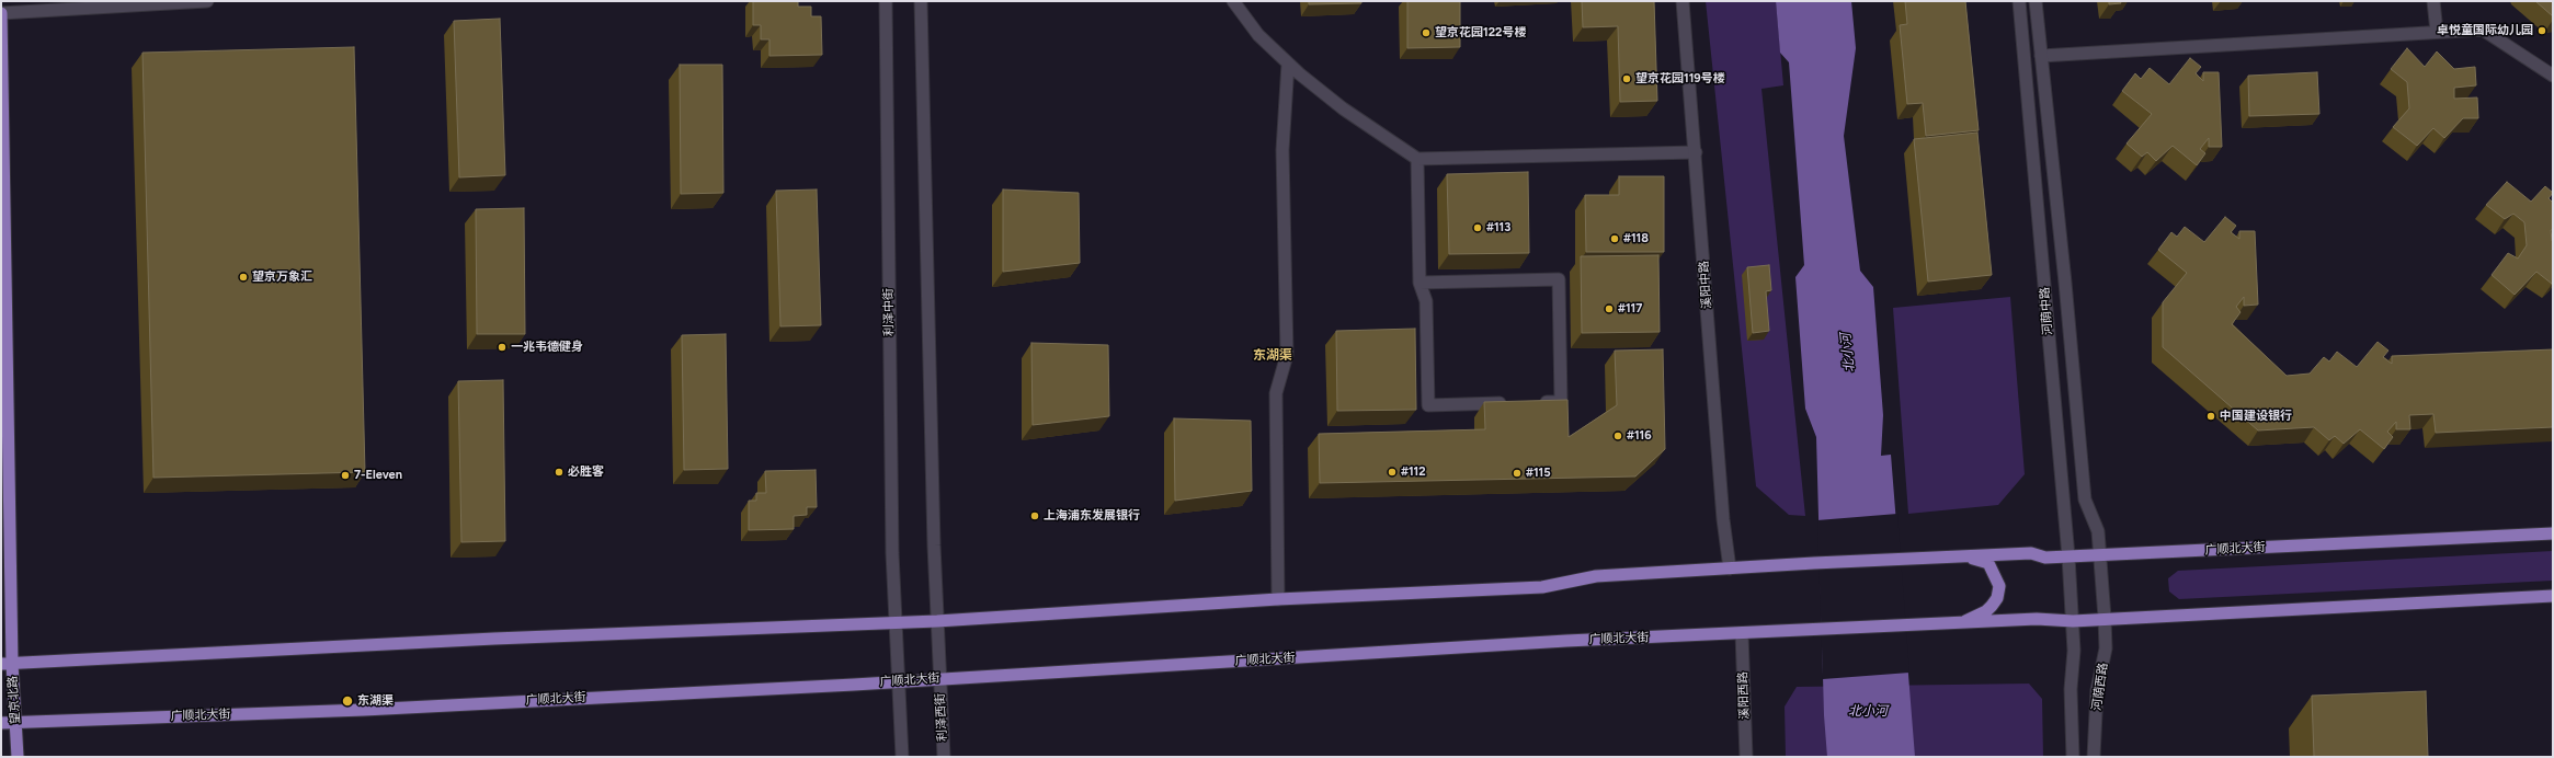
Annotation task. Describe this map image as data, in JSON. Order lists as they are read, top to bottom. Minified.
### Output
{"streets":{"main road":["广顺北大街","望京北路"],"street":["溪阳中路","河荫中路","利泽中街","河荫西路","溪阳西路","利泽西街"]},"crossings":[["溪阳中路","广顺北大街"],["河荫中路","广顺北大街"],["河荫中路","河荫西路"],["利泽中街","广顺北大街"],["广顺北大街","溪阳西路"],["广顺北大街","望京北路"],["广顺北大街","利泽西街"]],"districts":["东湖渠"],"water":["北小河"],"places":["卓悦童国际幼儿园","望京花园122号楼","望京花园119号楼","#113","#118","望京万象汇","#117","一兆韦德健身","中国建设银行","#116","必胜客","#112","#115","7-Eleven","上海浦东发展银行","东湖渠"]}
